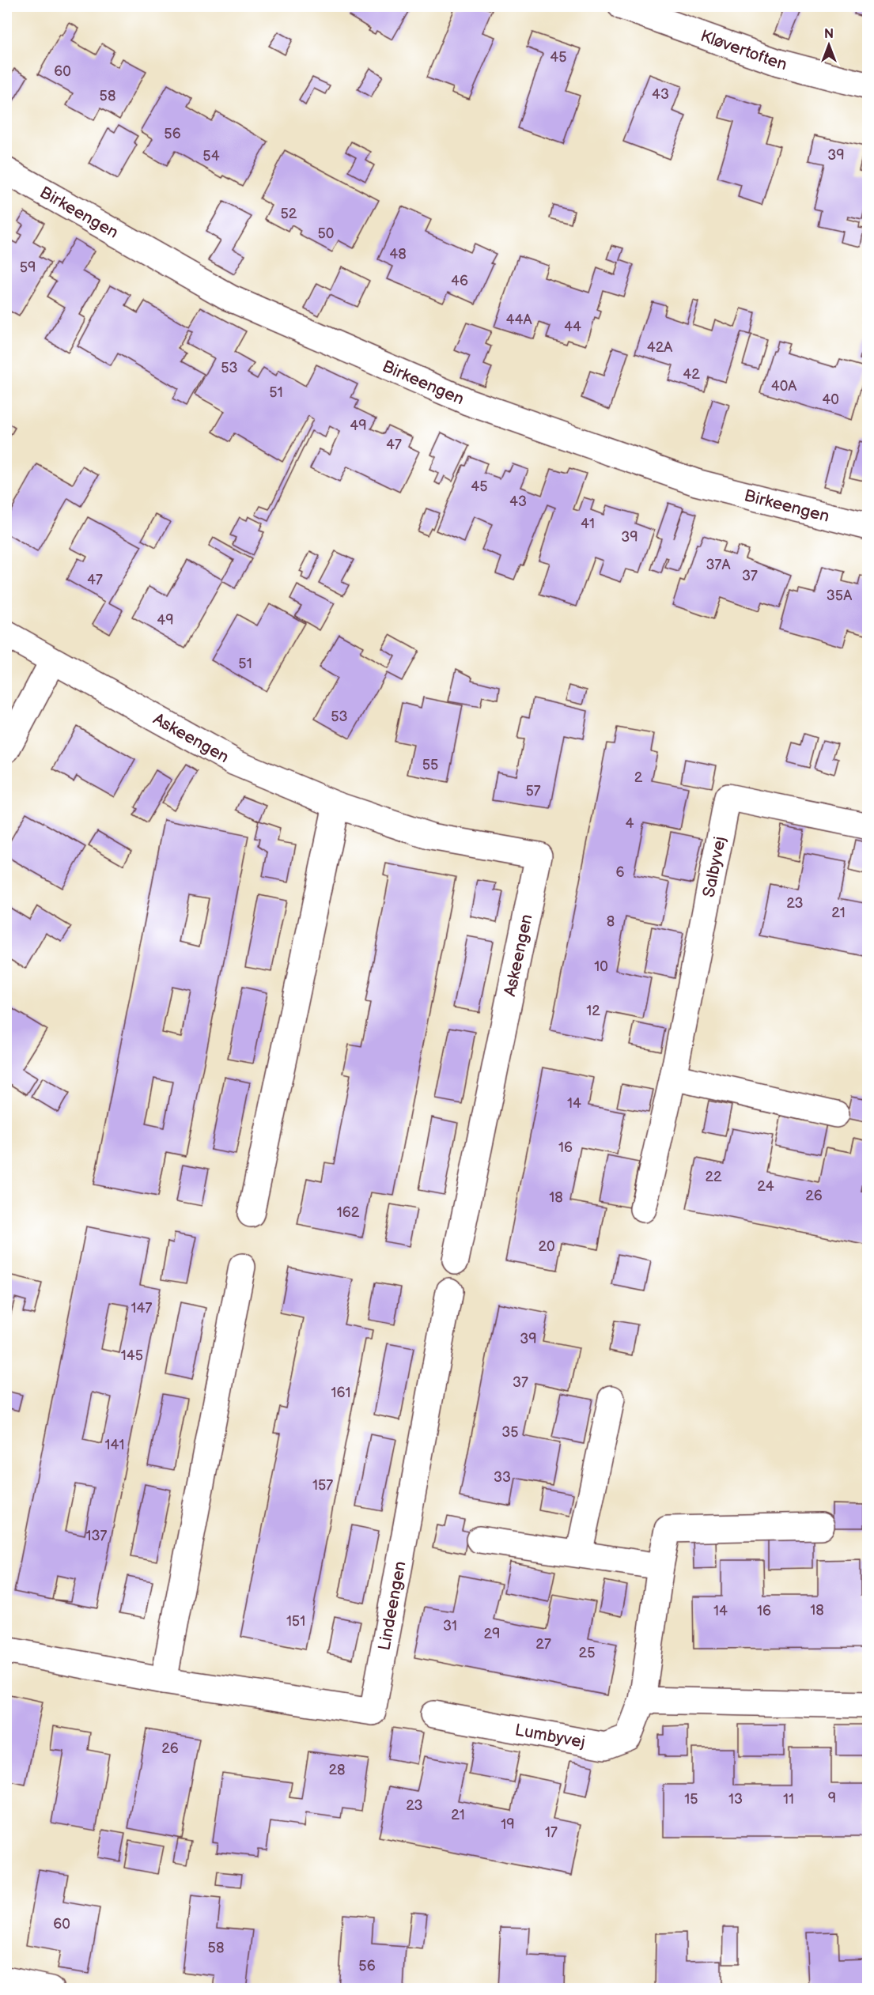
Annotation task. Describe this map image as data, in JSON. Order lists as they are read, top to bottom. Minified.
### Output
{"streets":{"street":["Kløvertoften","Birkeengen","Askeengen","Salbyvej","Lindeengen","Lumbyvej"]},"house_numbers":["45","60","43","58","56","39","54","52","50","48","59","46","44A","44","42A","53","42","40A","51","40","49","47","45","43","41","39","37A","37","47","35A","49","51","53","55","2","57","4","6","23","21","8","10","12","14","16","22","24","26","18","162","20","147","39","145","37","161","35","141","33","157","137","18","14","16","151","31","29","27","25","26","28","9","15","13","11","23","21","19","17","60","58","56"],"north":"top"}
